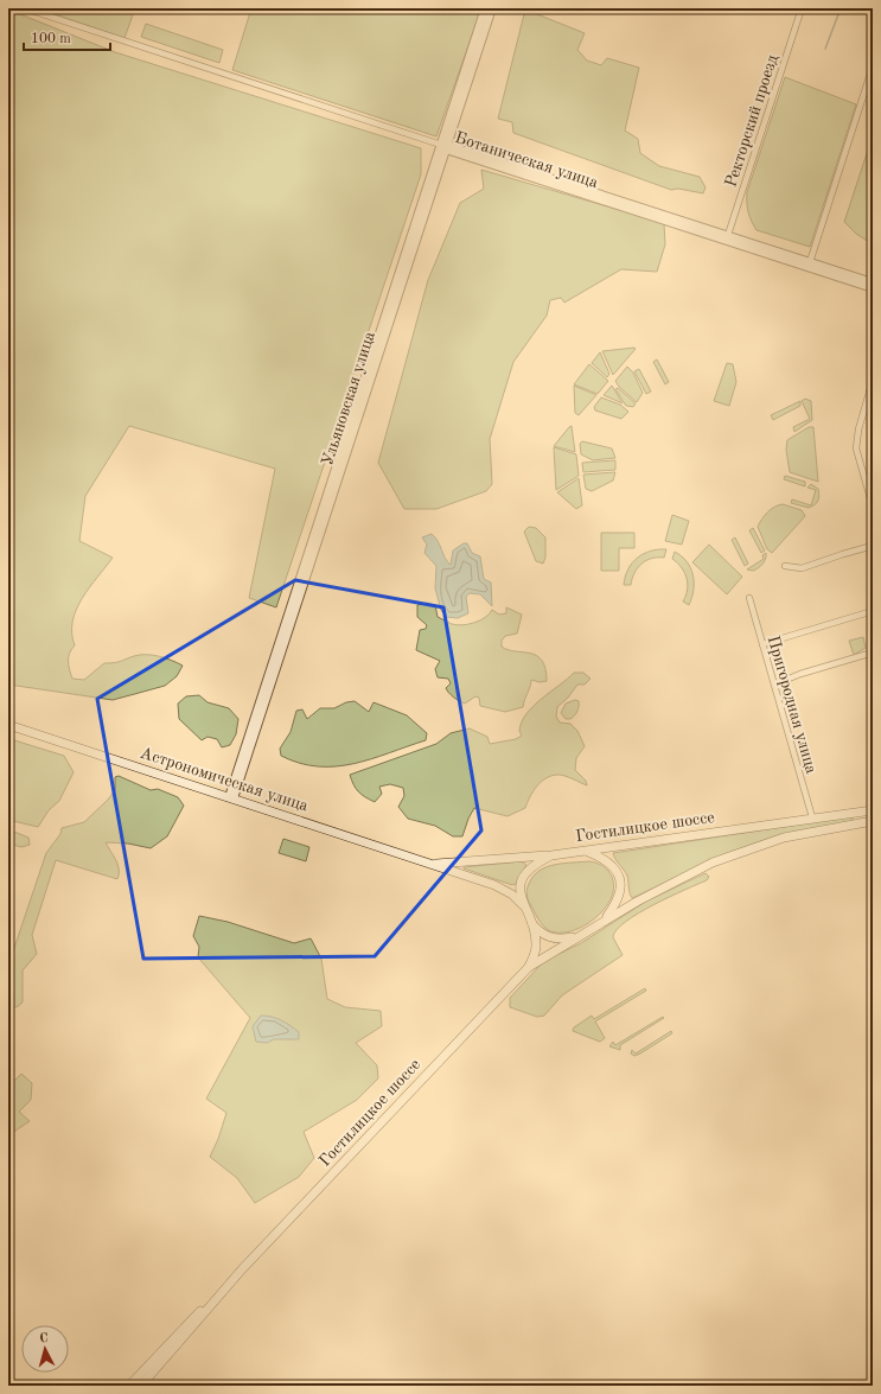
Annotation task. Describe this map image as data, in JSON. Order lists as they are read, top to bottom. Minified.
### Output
{"streets":{"main road":["Астрономическая улица","Гостилицкое шоссе"],"street":["Ректорский проезд","Ботаническая улица","Ульяновская улица","Пригородная улица"]},"crossings":[["Ректорский проезд","Ботаническая улица"],["Ботаническая улица","Ульяновская улица"],["Ульяновская улица","Астрономическая улица"],["Пригородная улица","Гостилицкое шоссе"],["Астрономическая улица","Гостилицкое шоссе"]],"scale_bar":"100 m","north":"top"}
